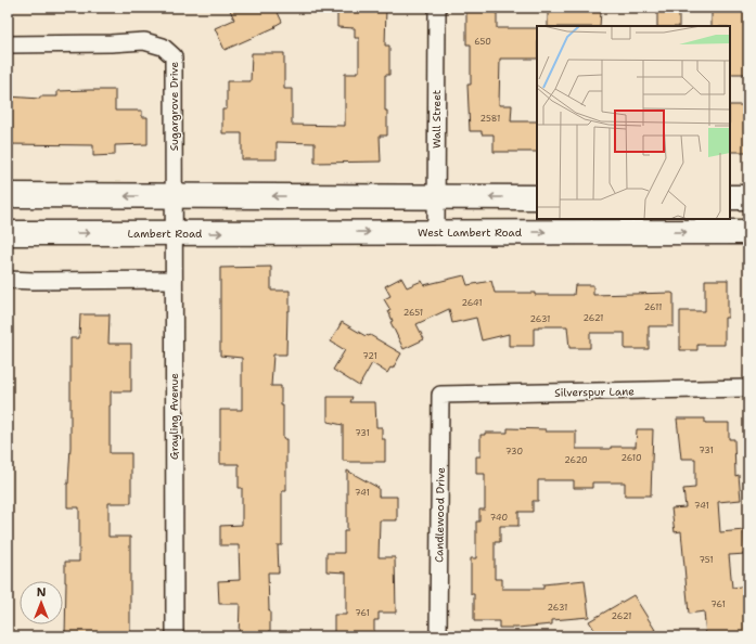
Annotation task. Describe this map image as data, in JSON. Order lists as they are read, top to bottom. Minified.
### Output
{"streets":{"main road":["West Lambert Road","Lambert Road"],"street":["Sugargrove Drive","Wall Street","Silverspur Lane","Grayling Avenue","Candlewood Drive"]},"crossings":[["Sugargrove Drive","Grayling Avenue"],["Wall Street","West Lambert Road"],["West Lambert Road","Lambert Road"],["Lambert Road","Grayling Avenue"],["Silverspur Lane","Candlewood Drive"]],"house_numbers":["650","2581","2641","2611","2651","2621","2631","721","731","731","730","2610","2620","741","741","740","751","761","2631","761","2621"],"north":"top"}
